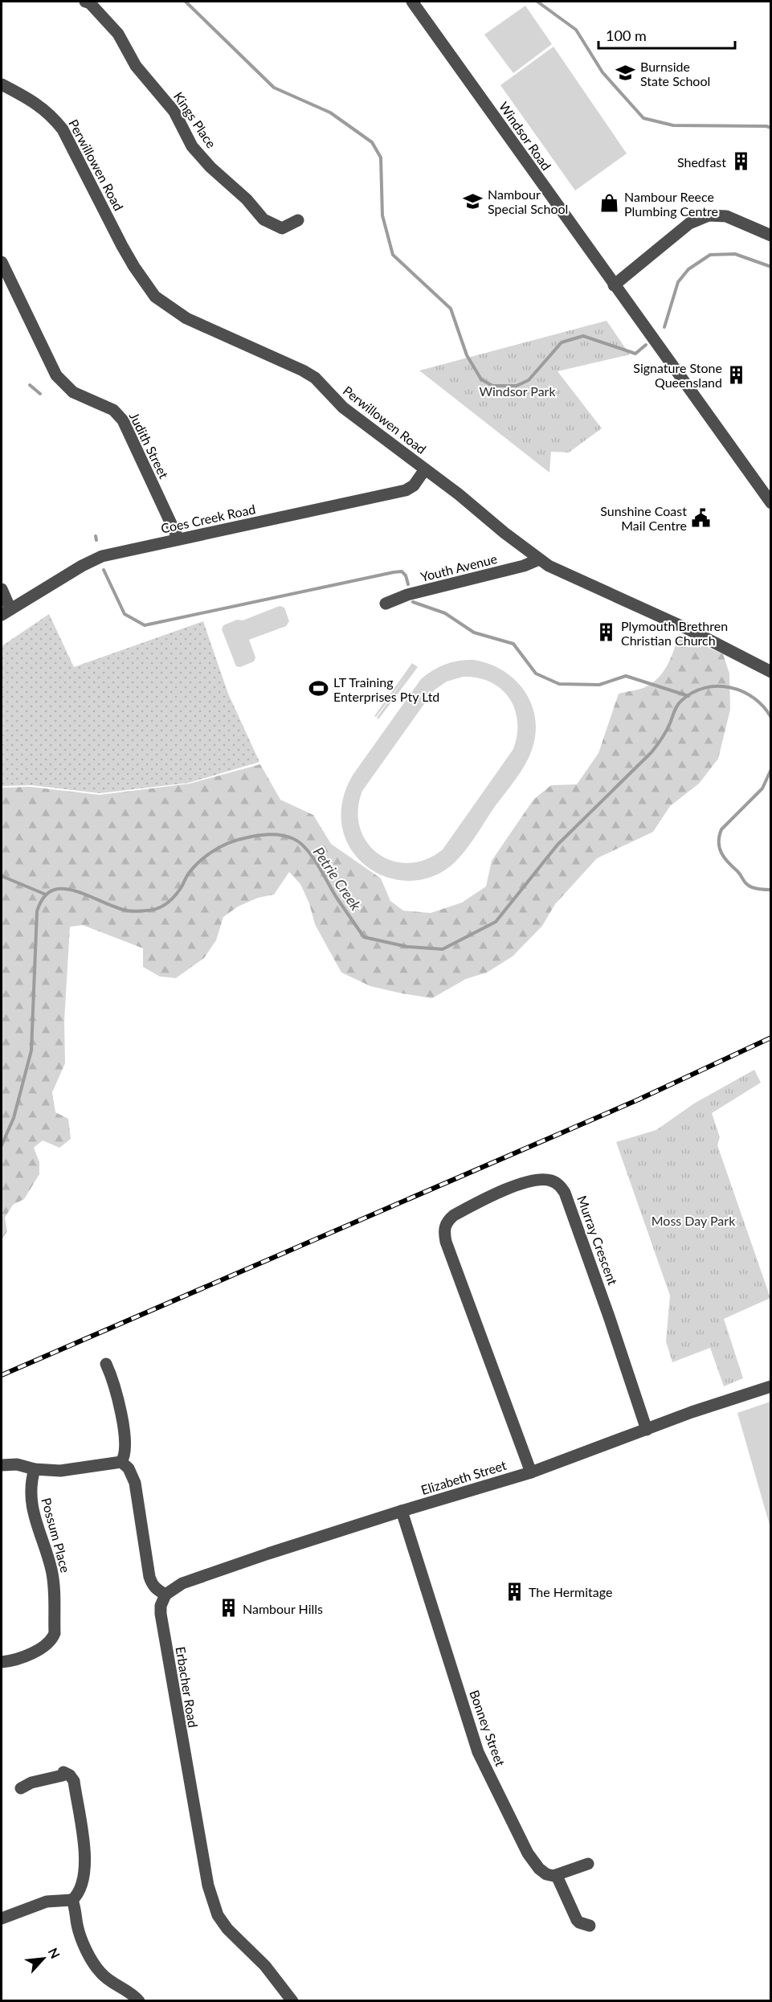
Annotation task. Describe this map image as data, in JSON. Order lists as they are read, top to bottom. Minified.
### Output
{"streets":{"street":["Kings Place","Windsor Road","Perwillowen Road","Judith Street","Coes Creek Road","Youth Avenue","Murray Crescent","Elizabeth Street","Possum Place","Erbacher Road","Bonney Street"]},"crossings":[["Perwillowen Road","Coes Creek Road"],["Perwillowen Road","Youth Avenue"],["Judith Street","Coes Creek Road"],["Murray Crescent","Elizabeth Street"],["Elizabeth Street","Erbacher Road"],["Elizabeth Street","Bonney Street"]],"water":["Petrie Creek"],"parks":["Windsor Park","Moss Day Park"],"places":{"school or university":["Burnside State School","Nambour Special School"],"building":["Shedfast","Signature Stone Queensland","Plymouth Brethren Christian Church","The Hermitage","Nambour Hills"],"shop":["Nambour Reece Plumbing Centre"],"public building":["Sunshine Coast Mail Centre"],"sports":["LT Training Enterprises Pty Ltd"]},"scale_bar":"100 m","north":"top right"}
